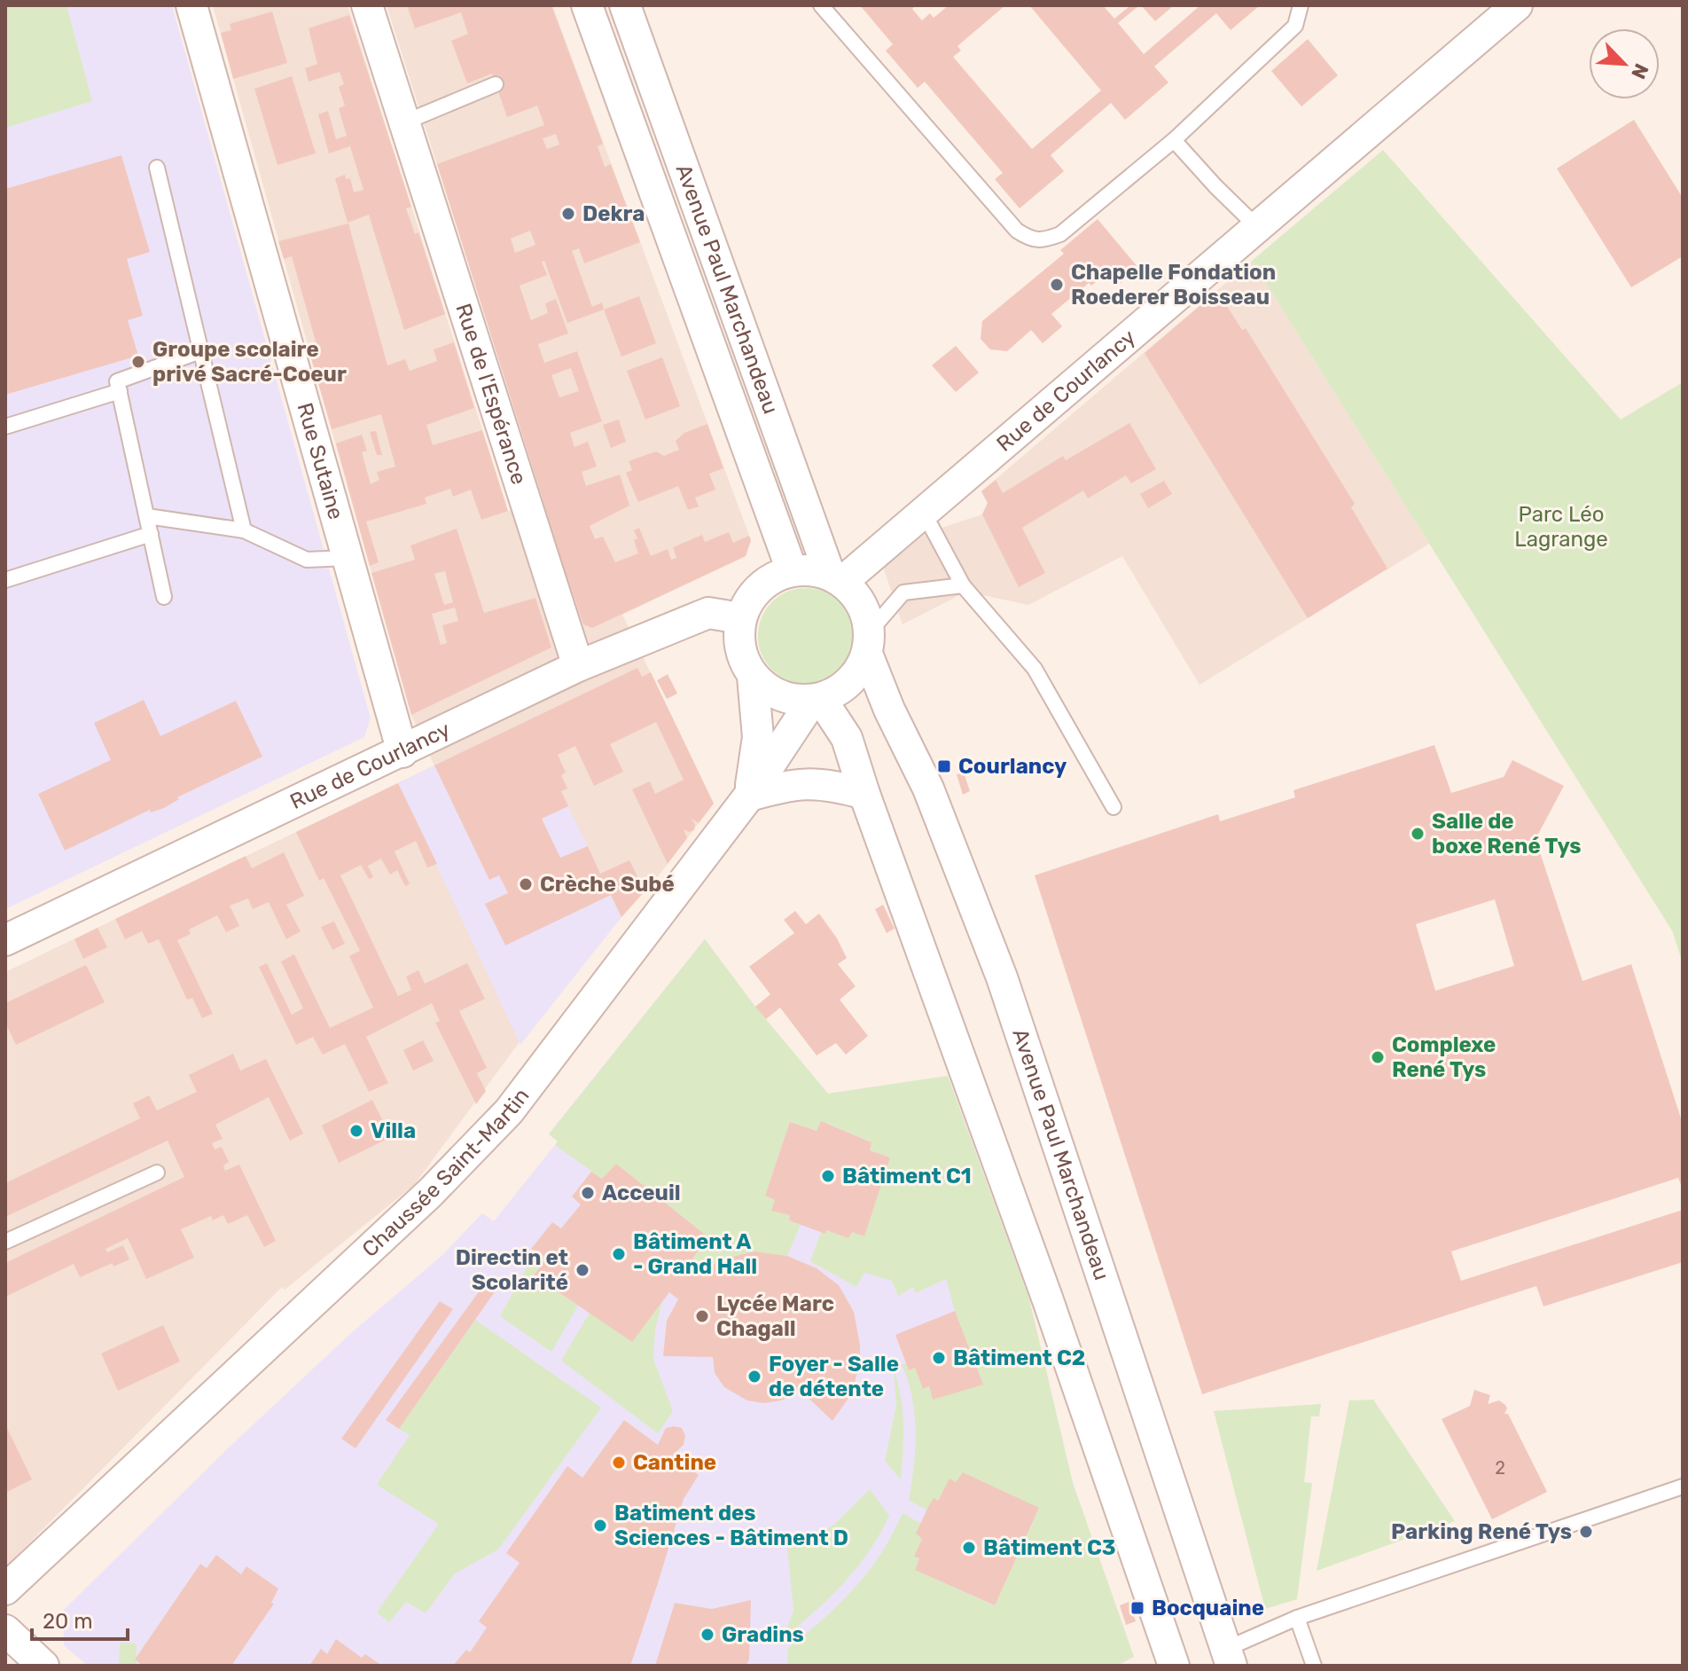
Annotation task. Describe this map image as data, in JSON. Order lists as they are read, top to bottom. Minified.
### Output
{"streets":{"street":["Avenue Paul Marchandeau","Rue de Courlancy","Rue de l'Espérance","Rue Sutaine","Chaussée Saint-Martin"]},"crossings":[["Avenue Paul Marchandeau","Rue de Courlancy"],["Avenue Paul Marchandeau","Chaussée Saint-Martin"],["Rue de Courlancy","Rue de l'Espérance"],["Rue de Courlancy","Rue Sutaine"],["Rue de Courlancy","Chaussée Saint-Martin"]],"parks":["Parc Léo Lagrange"],"places":{"other":["Dekra","Chapelle Fondation Roederer Boisseau","Groupe scolaire privé Sacré-Coeur","Salle de boxe René Tys","Crèche Subé","Complexe René Tys","Villa","Bâtiment C1","Acceuil","Bâtiment A - Grand Hall","Directin et Scolarité","Lycée Marc Chagall","Bâtiment C2","Foyer - Salle de détente","Cantine","Batiment des Sciences - Bâtiment D","Parking René Tys","Bâtiment C3","Gradins"],"transit":["Courlancy","Bocquaine"]},"house_numbers":["2"],"scale_bar":"20 m","north":"bottom right"}
